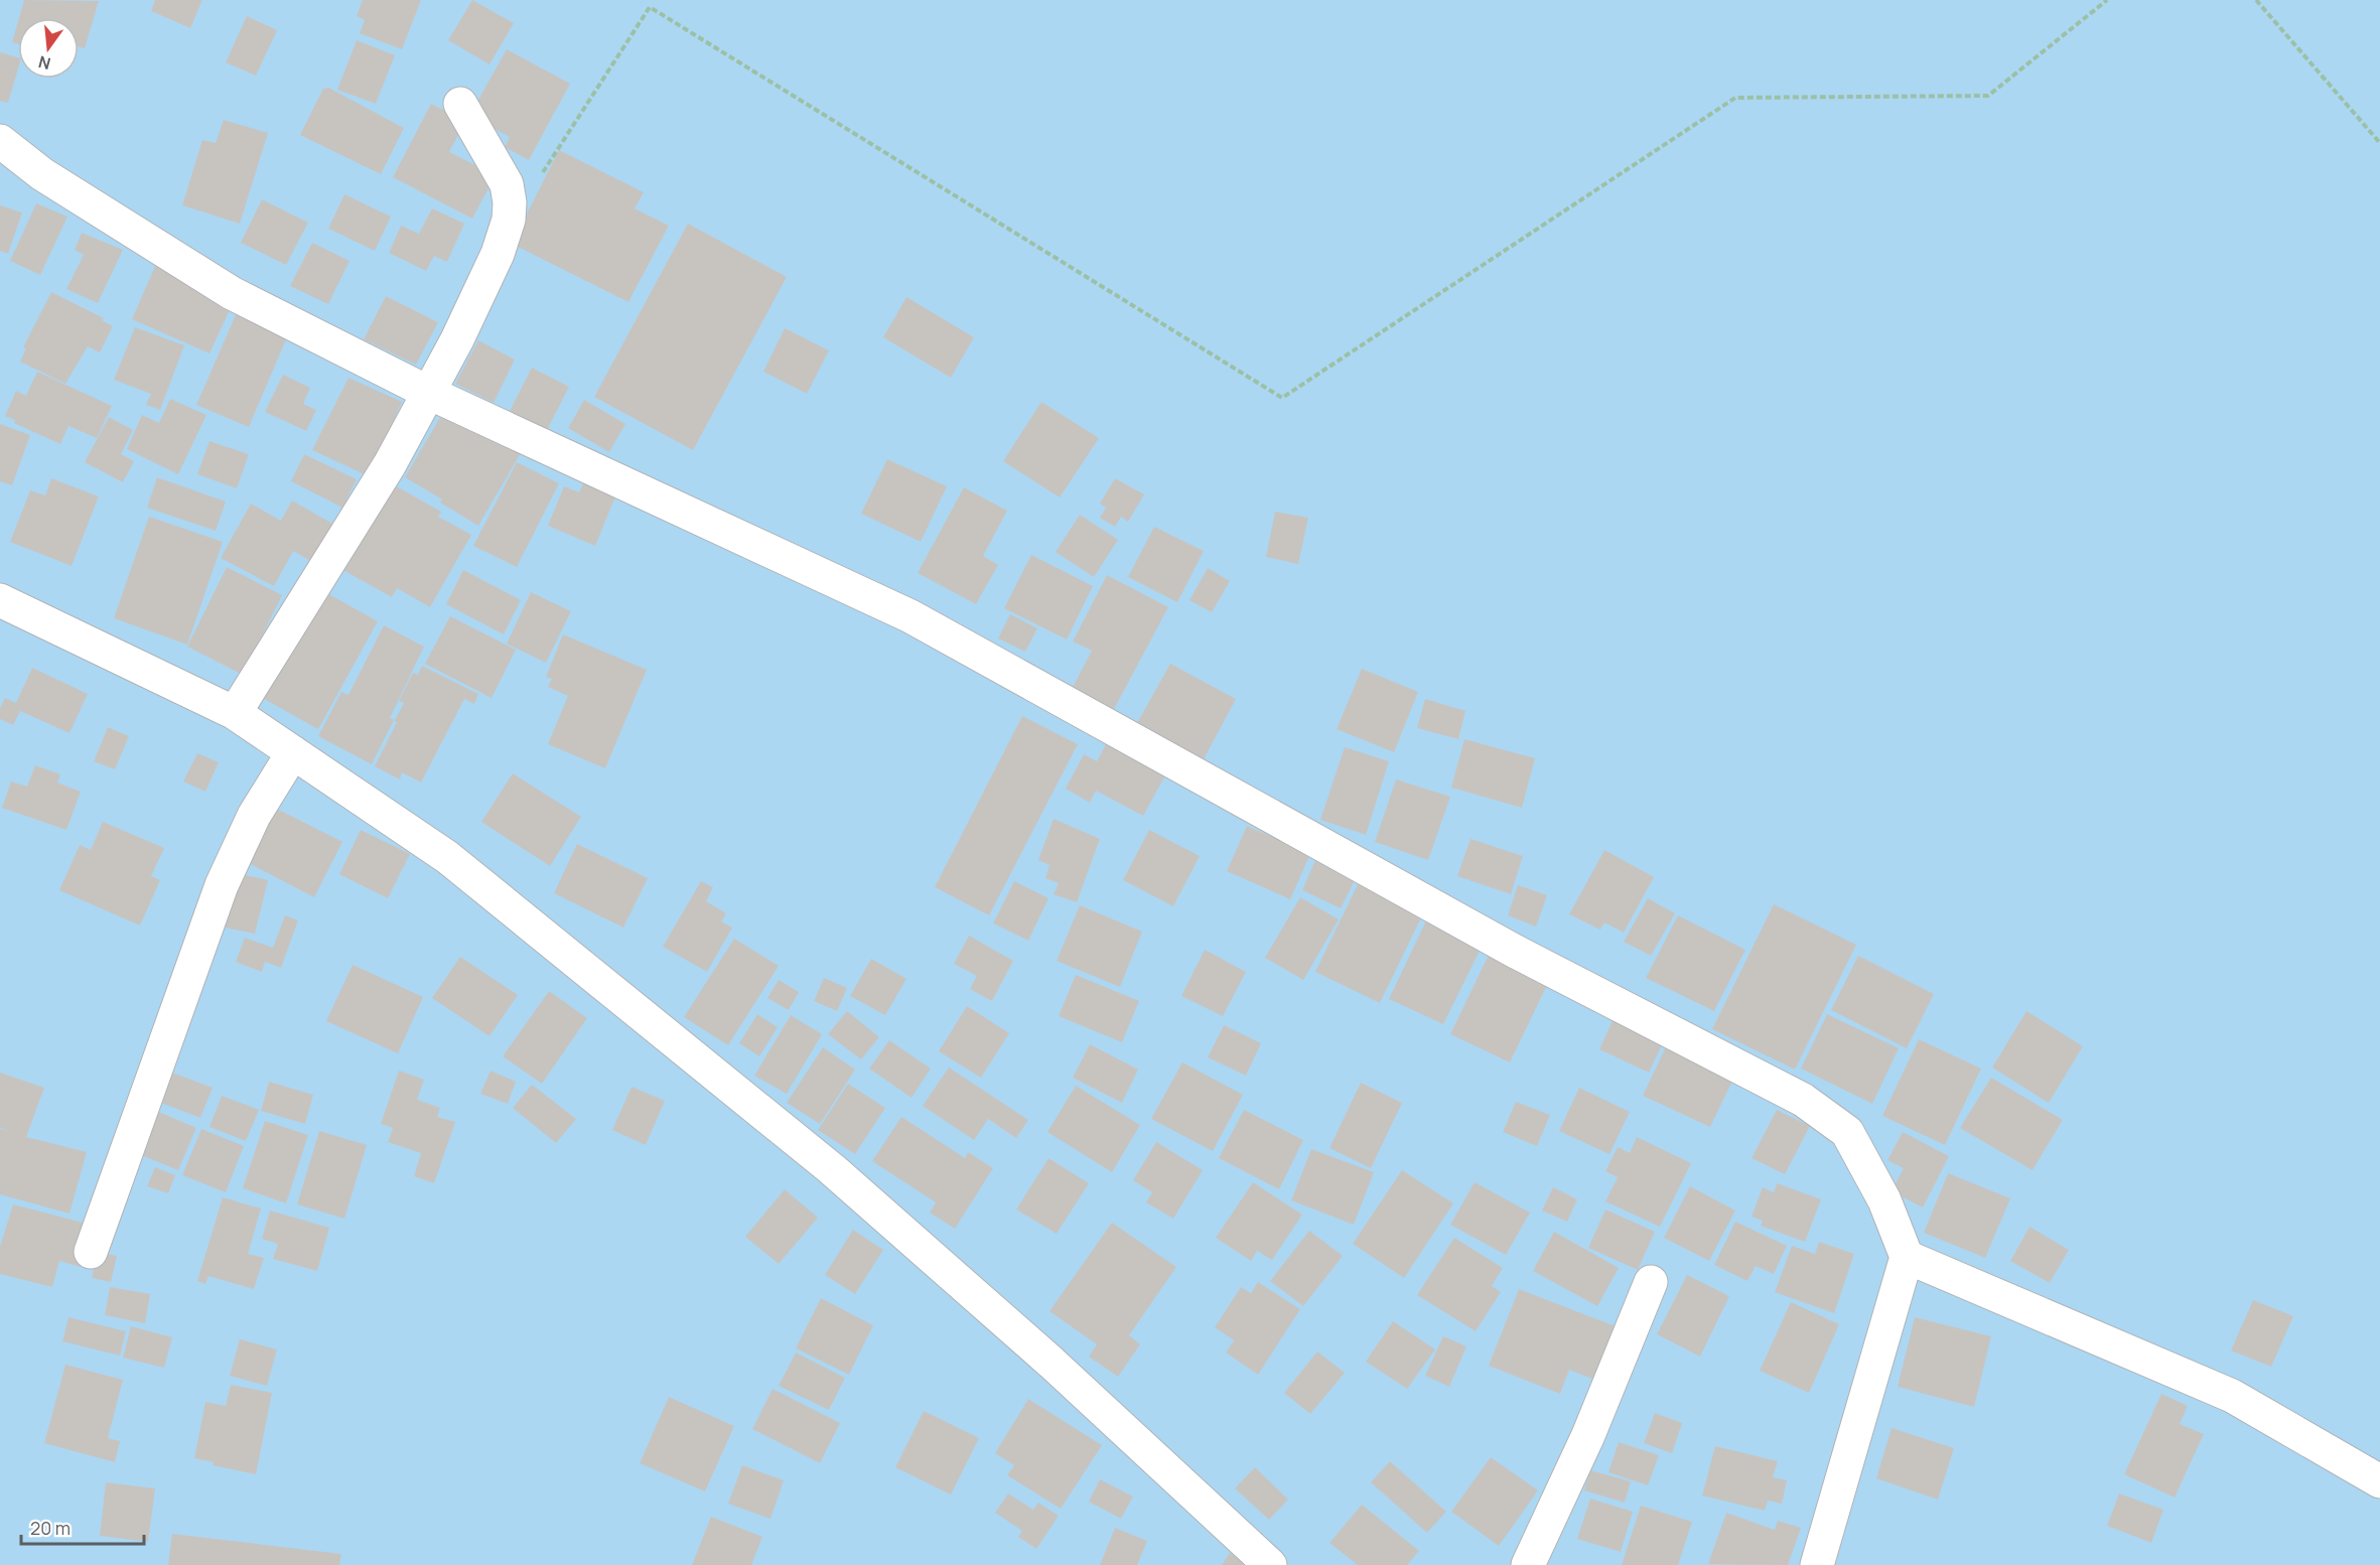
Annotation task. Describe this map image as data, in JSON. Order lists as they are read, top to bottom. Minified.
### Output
{"scale_bar":"20 m","north":"bottom"}
